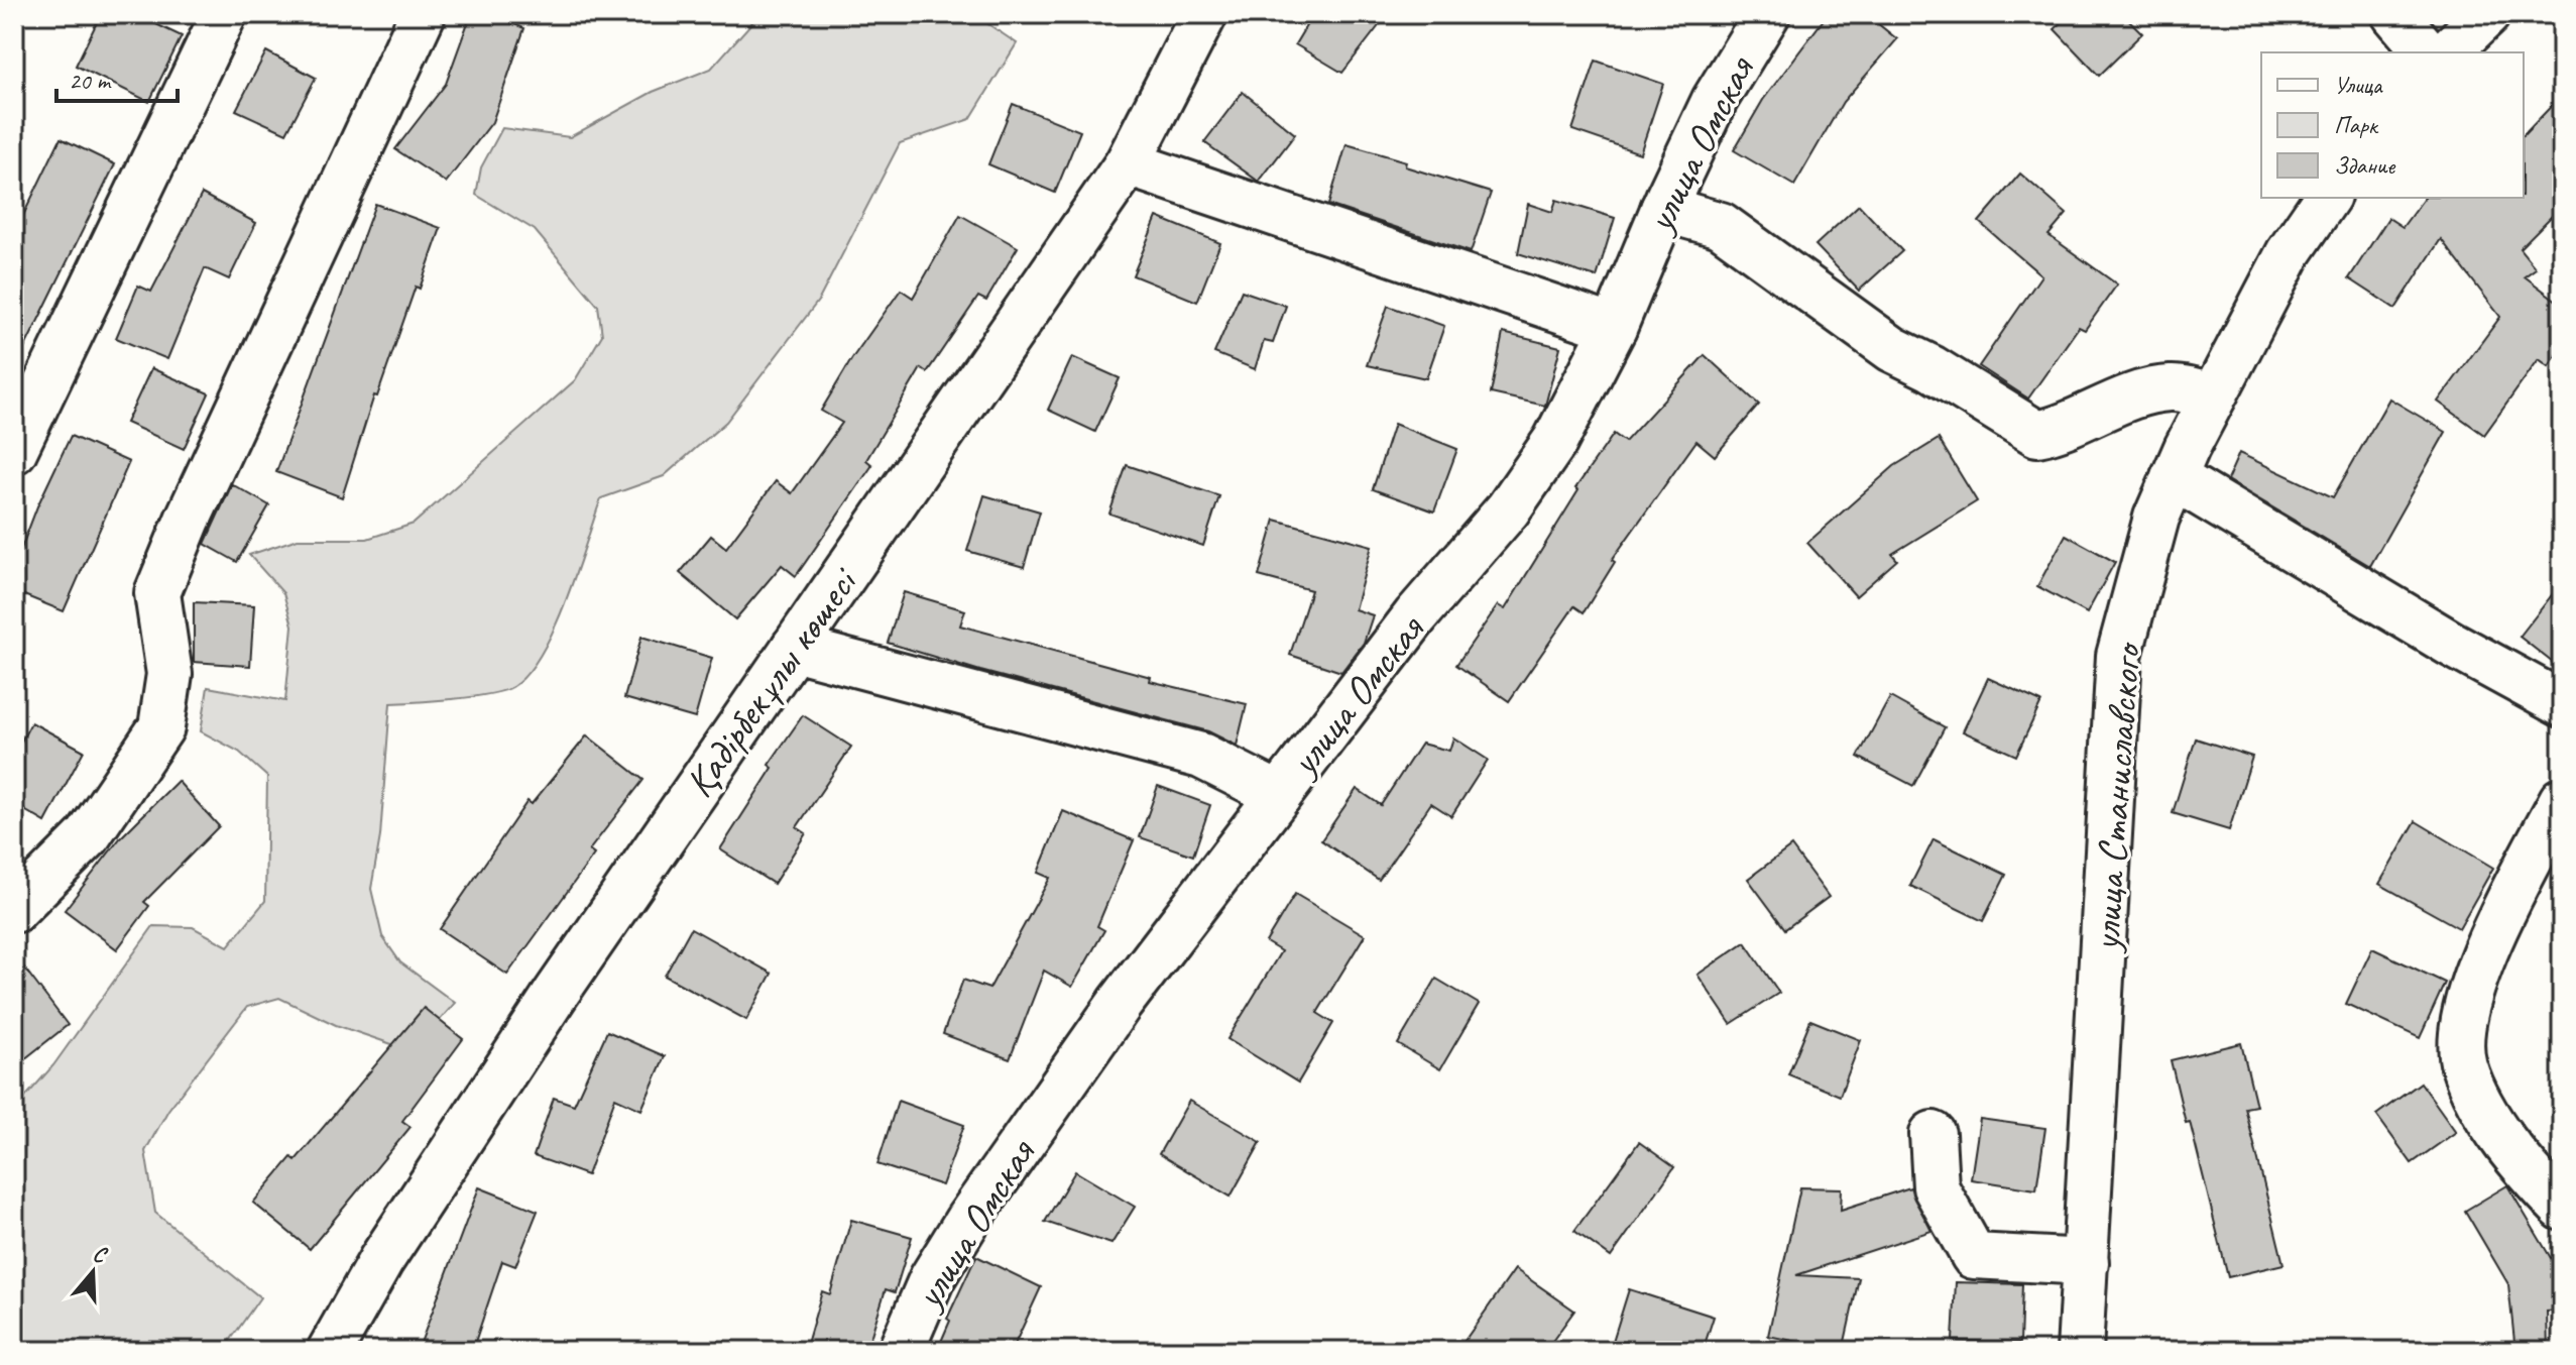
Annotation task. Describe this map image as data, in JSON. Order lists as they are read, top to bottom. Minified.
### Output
{"streets":{"street":["улица Омская","Қадірбекұлы көшесі","улица Станиславского"]},"legend":["Улица","Парк","Здание"],"scale_bar":"20 m","north":"top"}
